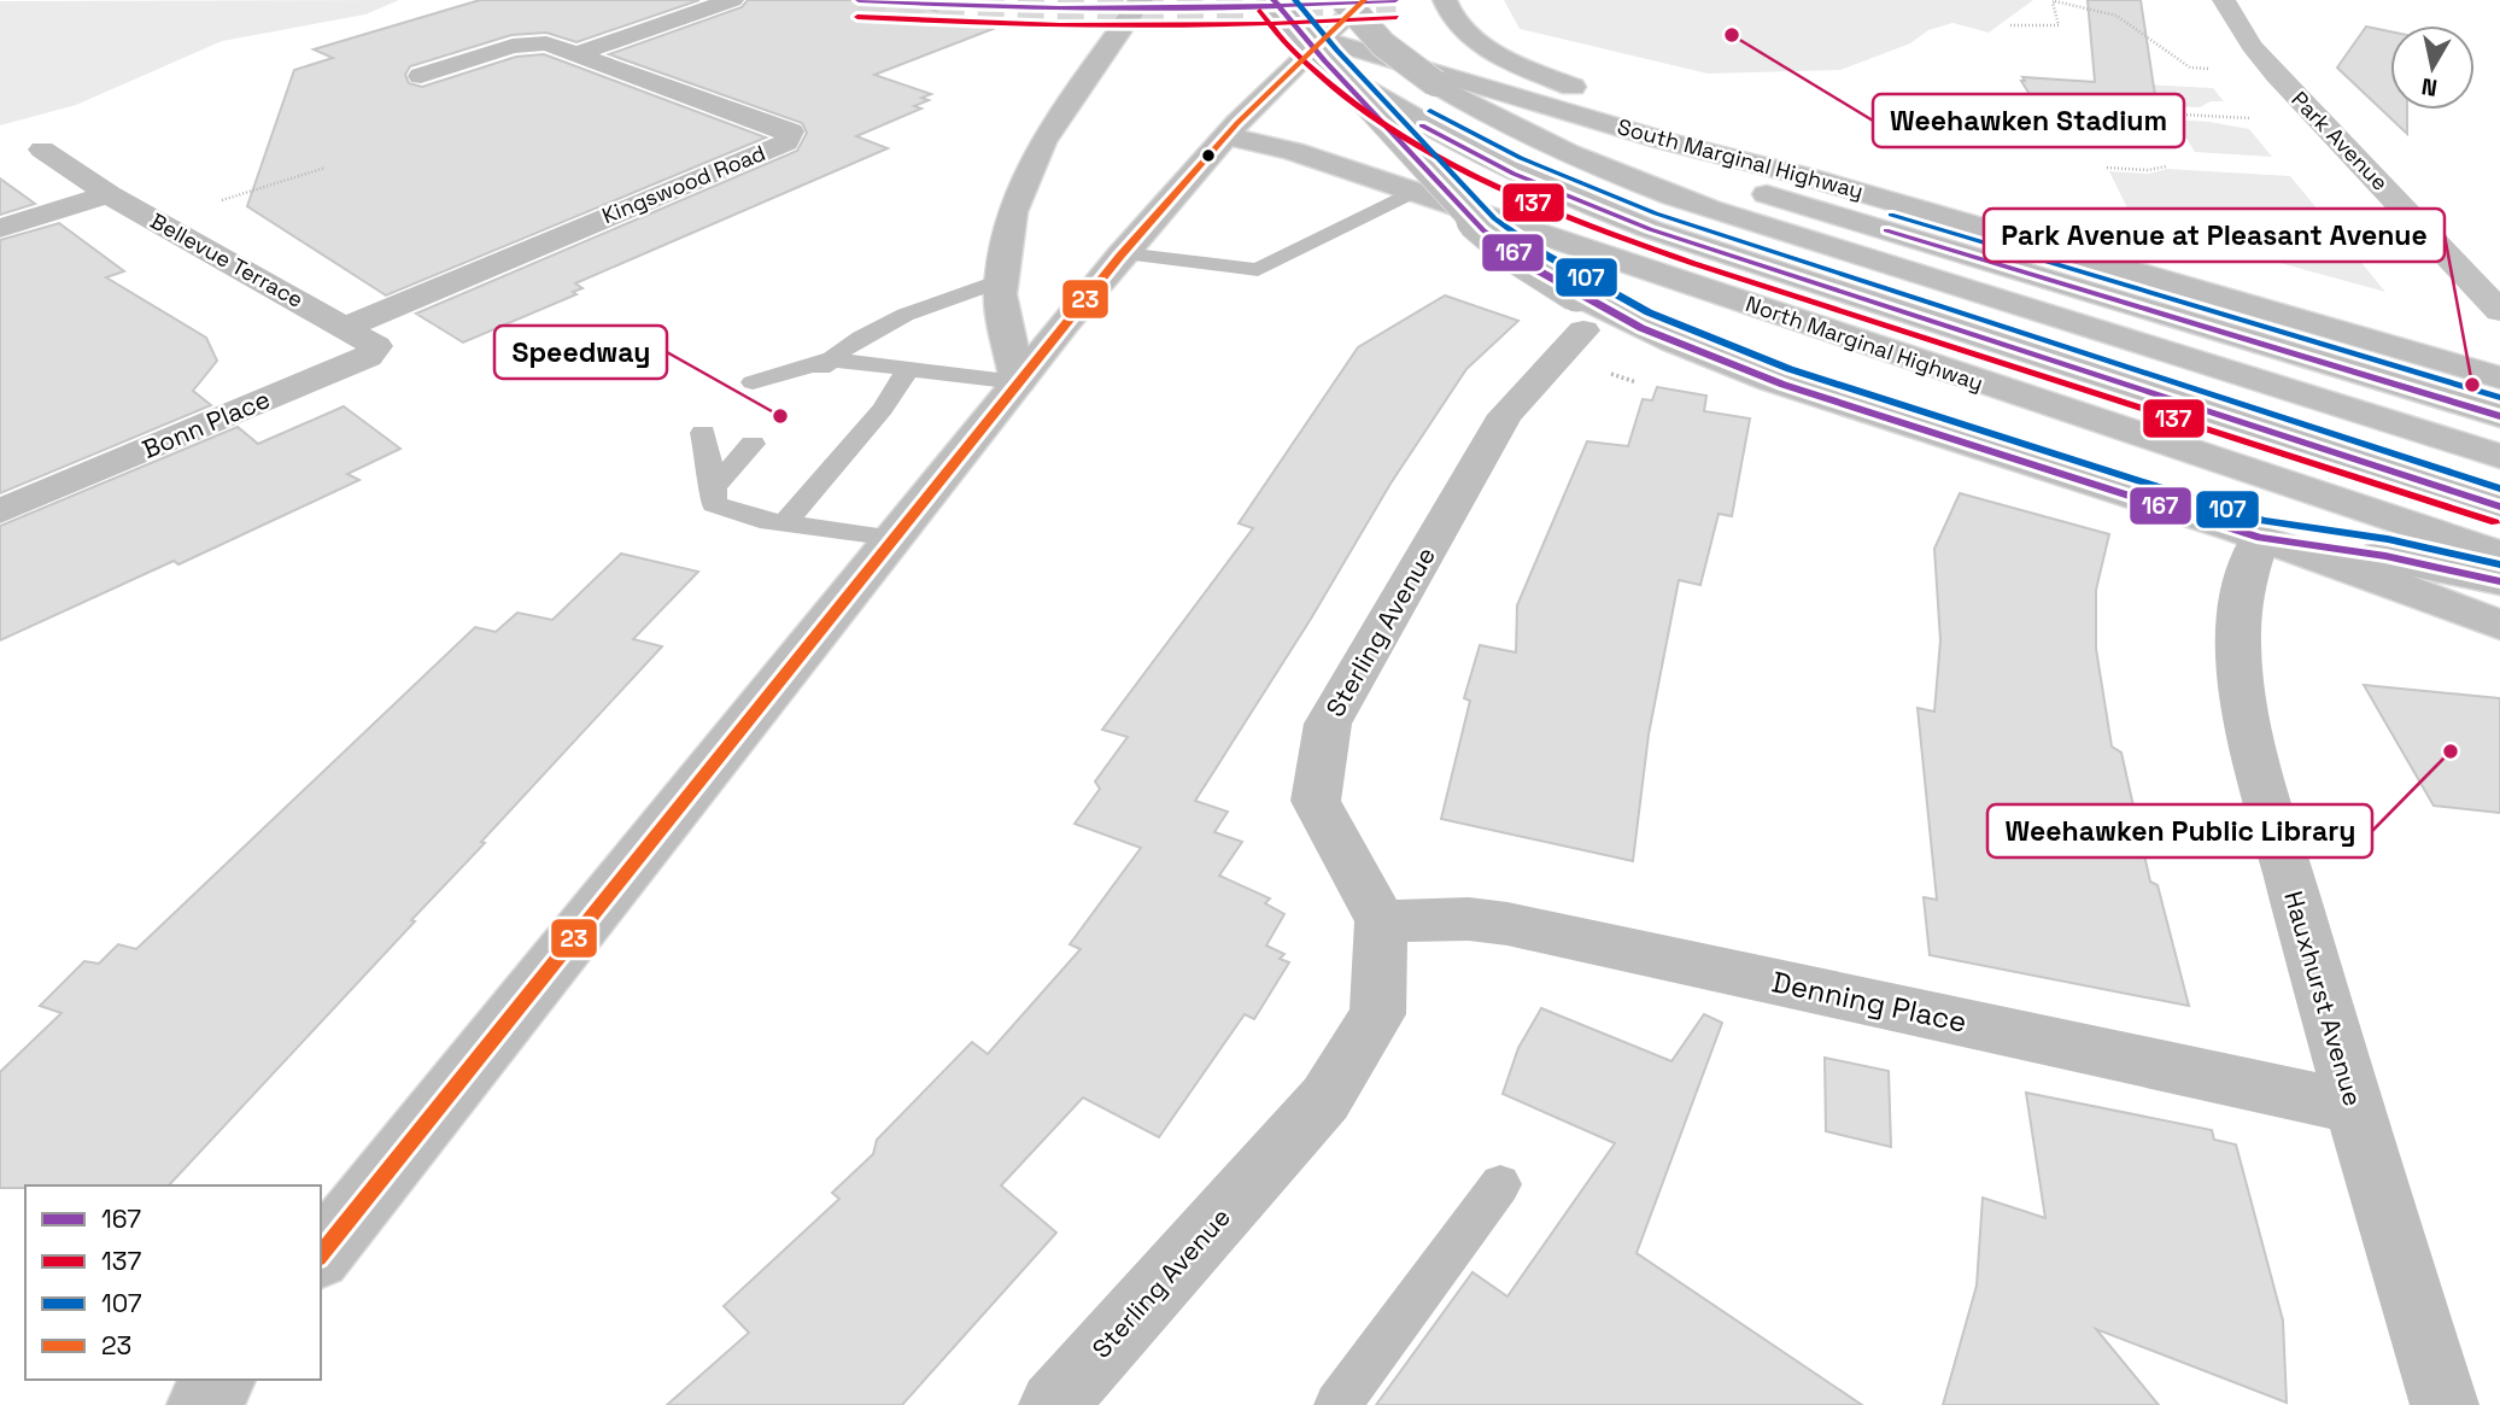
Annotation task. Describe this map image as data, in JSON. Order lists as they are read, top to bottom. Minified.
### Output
{"streets":{"main road":["Park Avenue","South Marginal Highway","Kingswood Road","Bellevue Terrace","North Marginal Highway","Bonn Place","Sterling Avenue","Hauxhurst Avenue","Denning Place"]},"crossings":[["Kingswood Road","Bellevue Terrace"],["Kingswood Road","Bonn Place"],["Bellevue Terrace","Bonn Place"],["Sterling Avenue","Denning Place"],["Hauxhurst Avenue","Denning Place"]],"places":["Weehawken Stadium","Park Avenue at Pleasant Avenue","Speedway","Weehawken Public Library"],"lines":["transit line 167","transit line 107","transit line 23","transit line 137"],"legend":["167","137","107","23"],"north":"bottom"}
